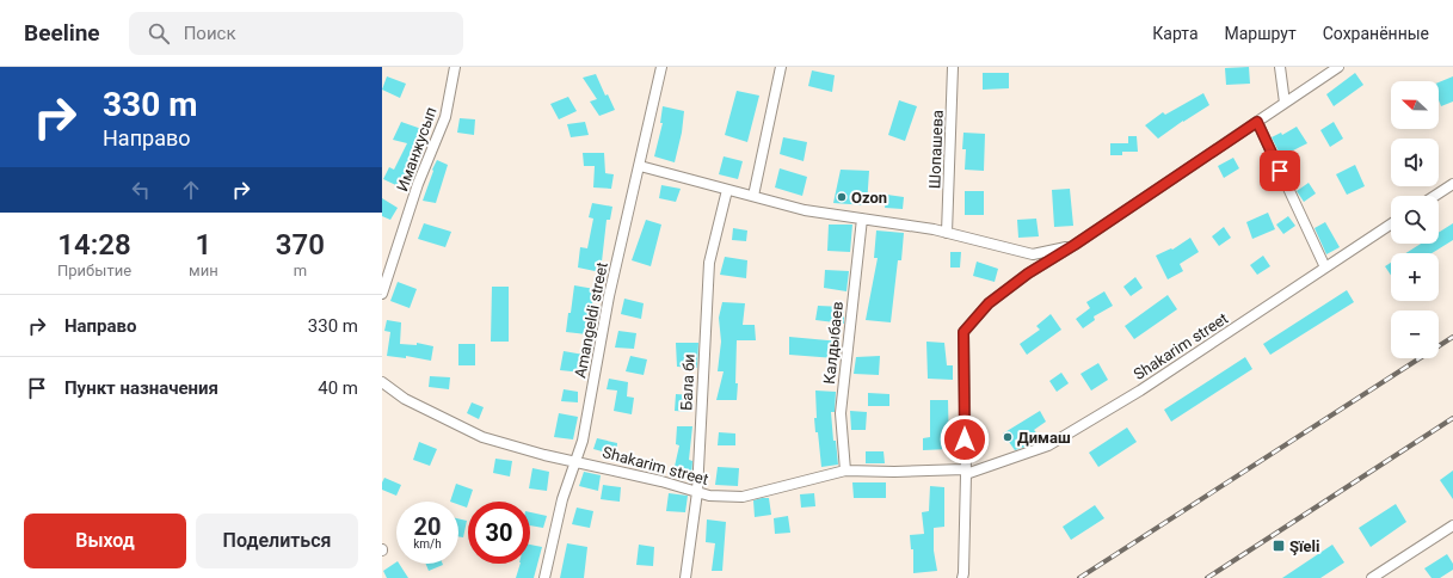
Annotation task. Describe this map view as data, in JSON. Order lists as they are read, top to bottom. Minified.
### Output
{"streets":{"street":["Иманжусып","Шопашева","Amangeldi street","Калдыбаев","Shakarim street","Бала би"]},"crossings":[["Amangeldi street","Shakarim street"],["Калдыбаев","Shakarim street"],["Shakarim street","Бала би"]],"places":{"other":["Ozon","Димаш"],"transit":["Şïeli"]},"north":"left","page":{"header":"Beeline","search":"Поиск","nav":["Карта","Маршрут","Сохранённые"],"turn":["330 m","Направо"],"map_buttons":["+","−"],"eta":["14:28","Прибытие","1","мин","370","m"],"list":[{"name":"Направо","value":"330 m"},{"name":"Пункт назначения","value":"40 m"}],"speed":"20 km/h","limit":"30","buttons":["Выход","Поделиться"]}}
